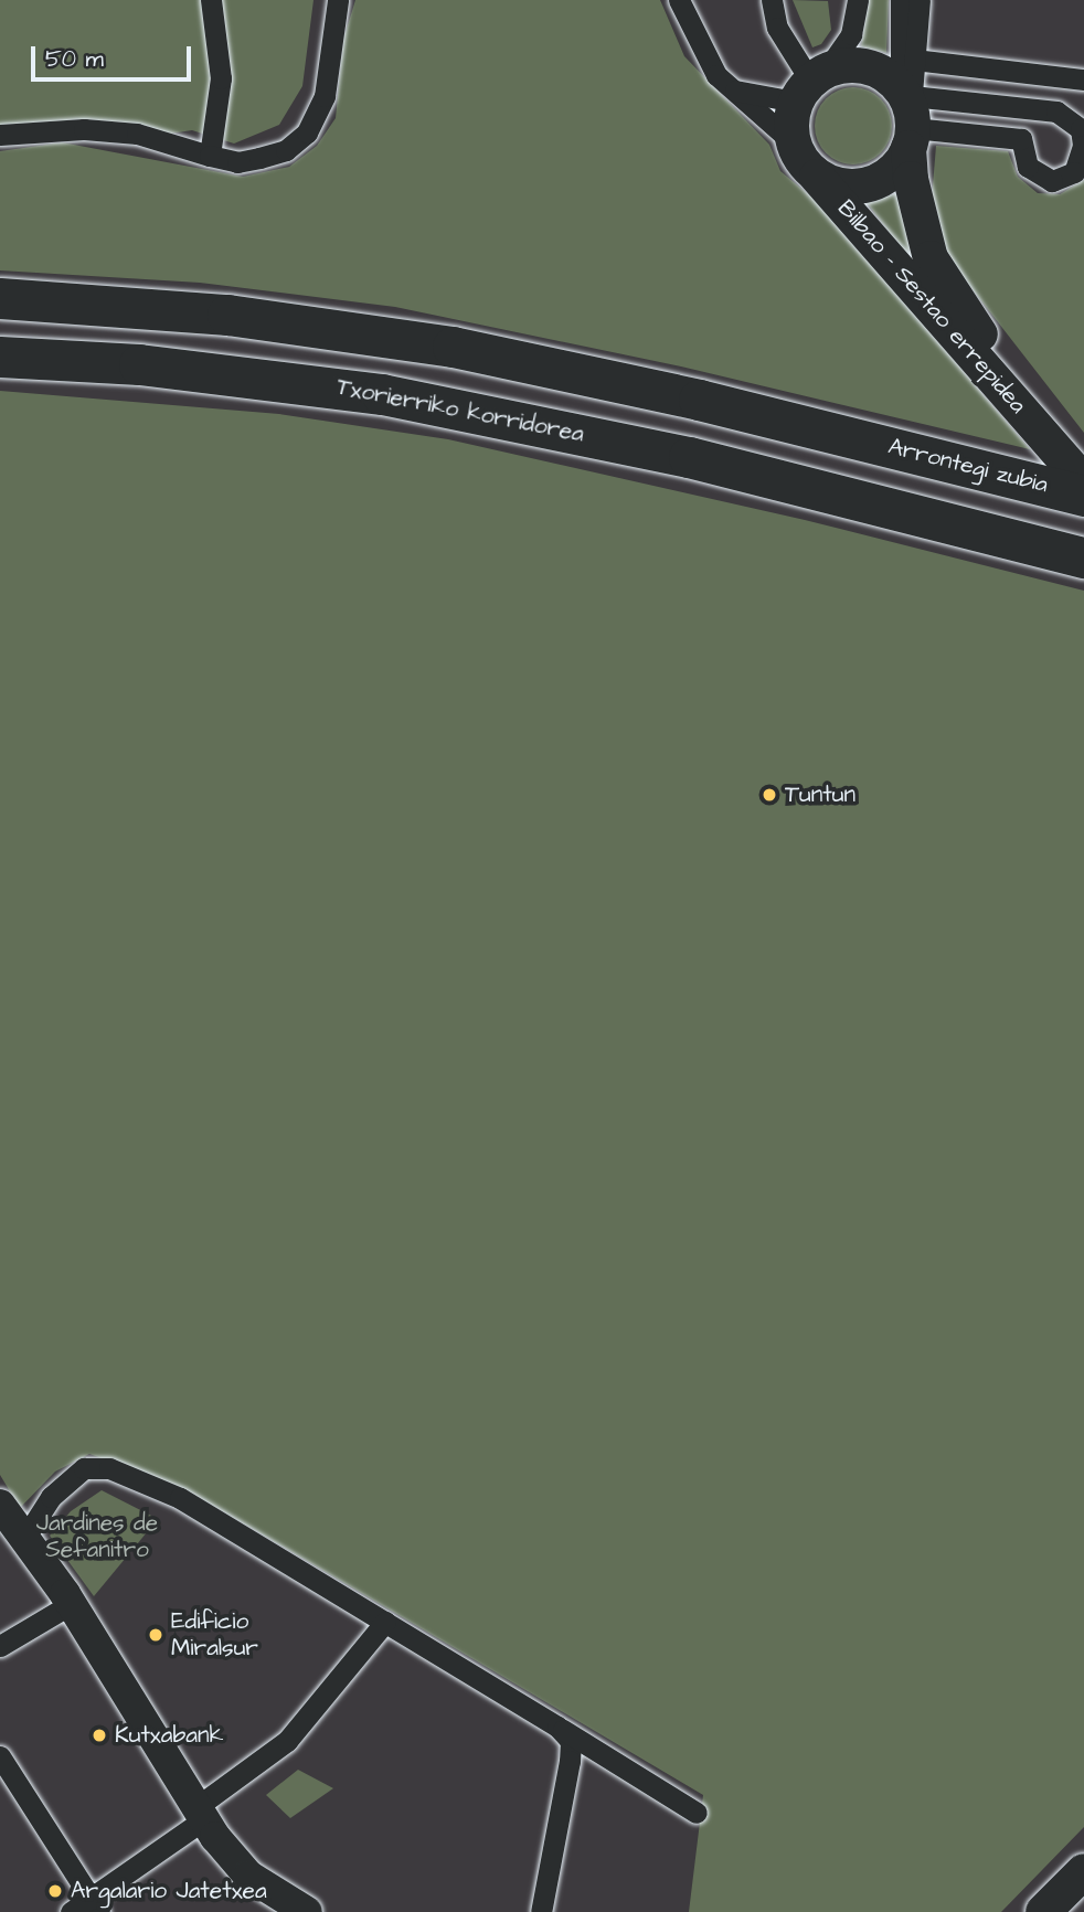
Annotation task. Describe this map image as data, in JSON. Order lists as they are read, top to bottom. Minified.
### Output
{"streets":{"highway":["Txorierriko korridorea","Arrontegi zubia"],"main road":["Bilbao - Sestao errepidea"]},"parks":["Jardines de Sefanitro"],"places":["Tuntun","Edificio Miralsur","Kutxabank","Argalario Jatetxea"],"scale_bar":"50 m"}
